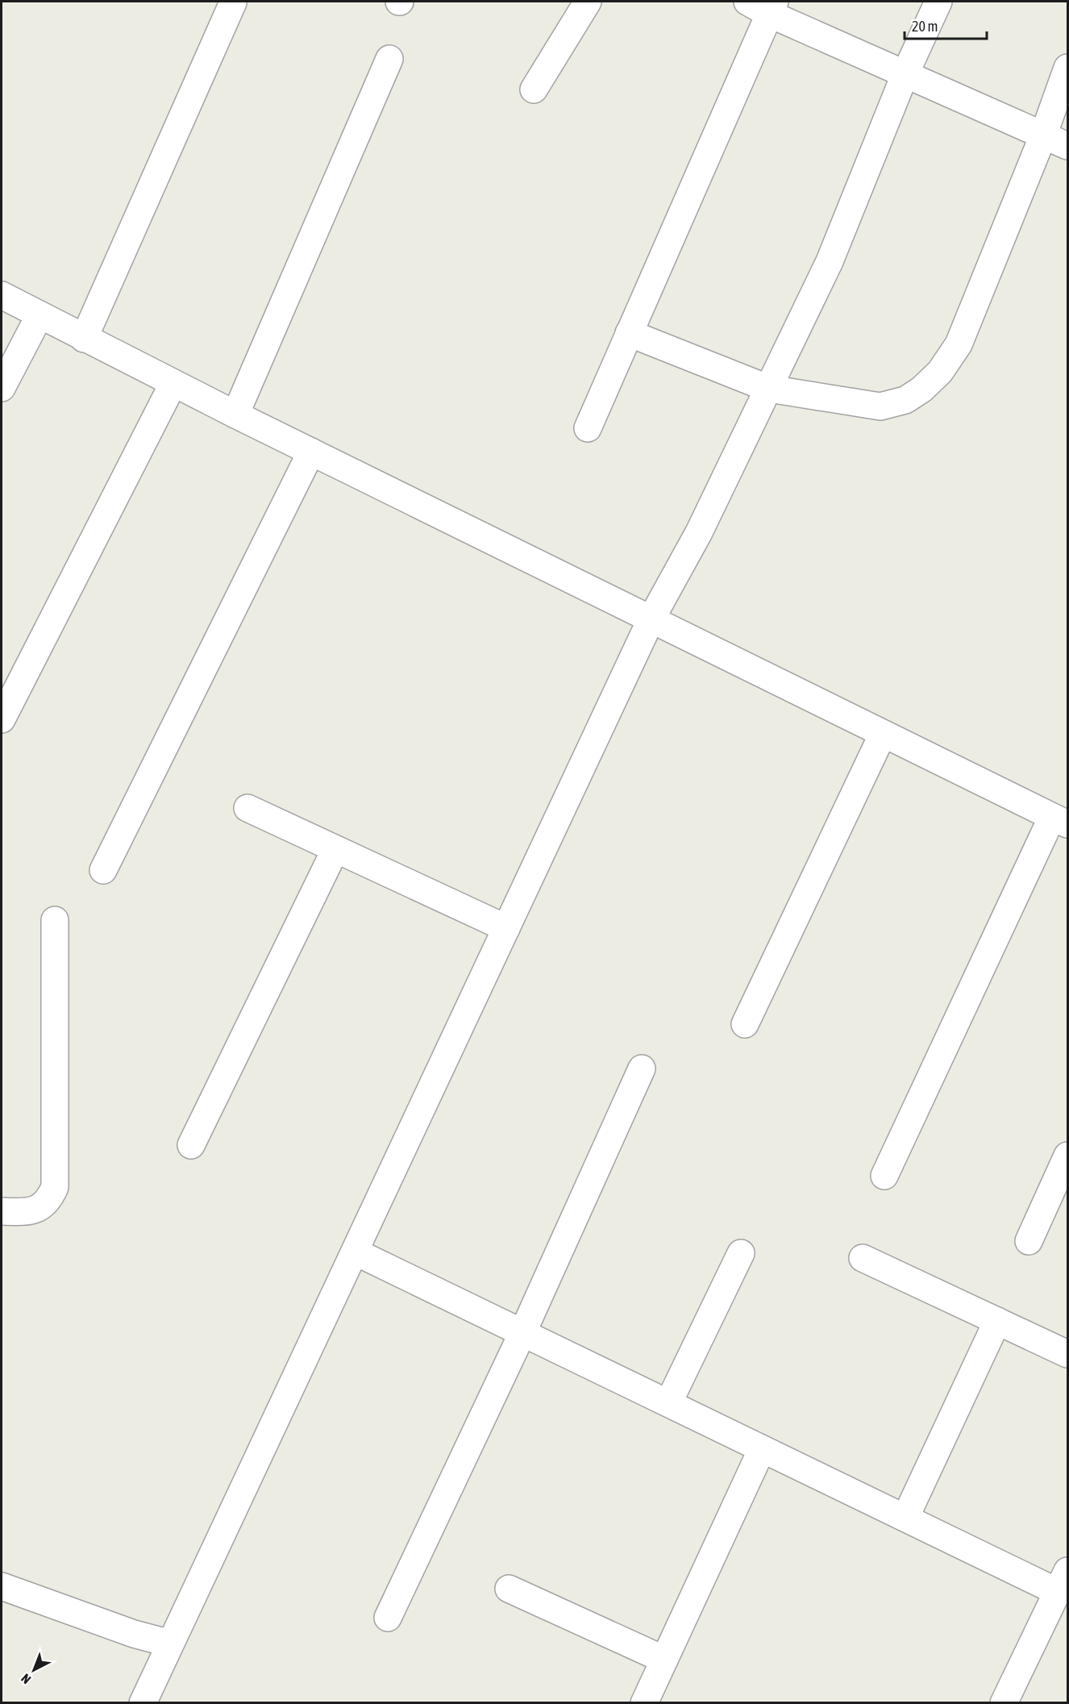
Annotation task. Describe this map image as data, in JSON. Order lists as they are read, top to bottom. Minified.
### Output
{"scale_bar":"20 m","north":"bottom left"}
